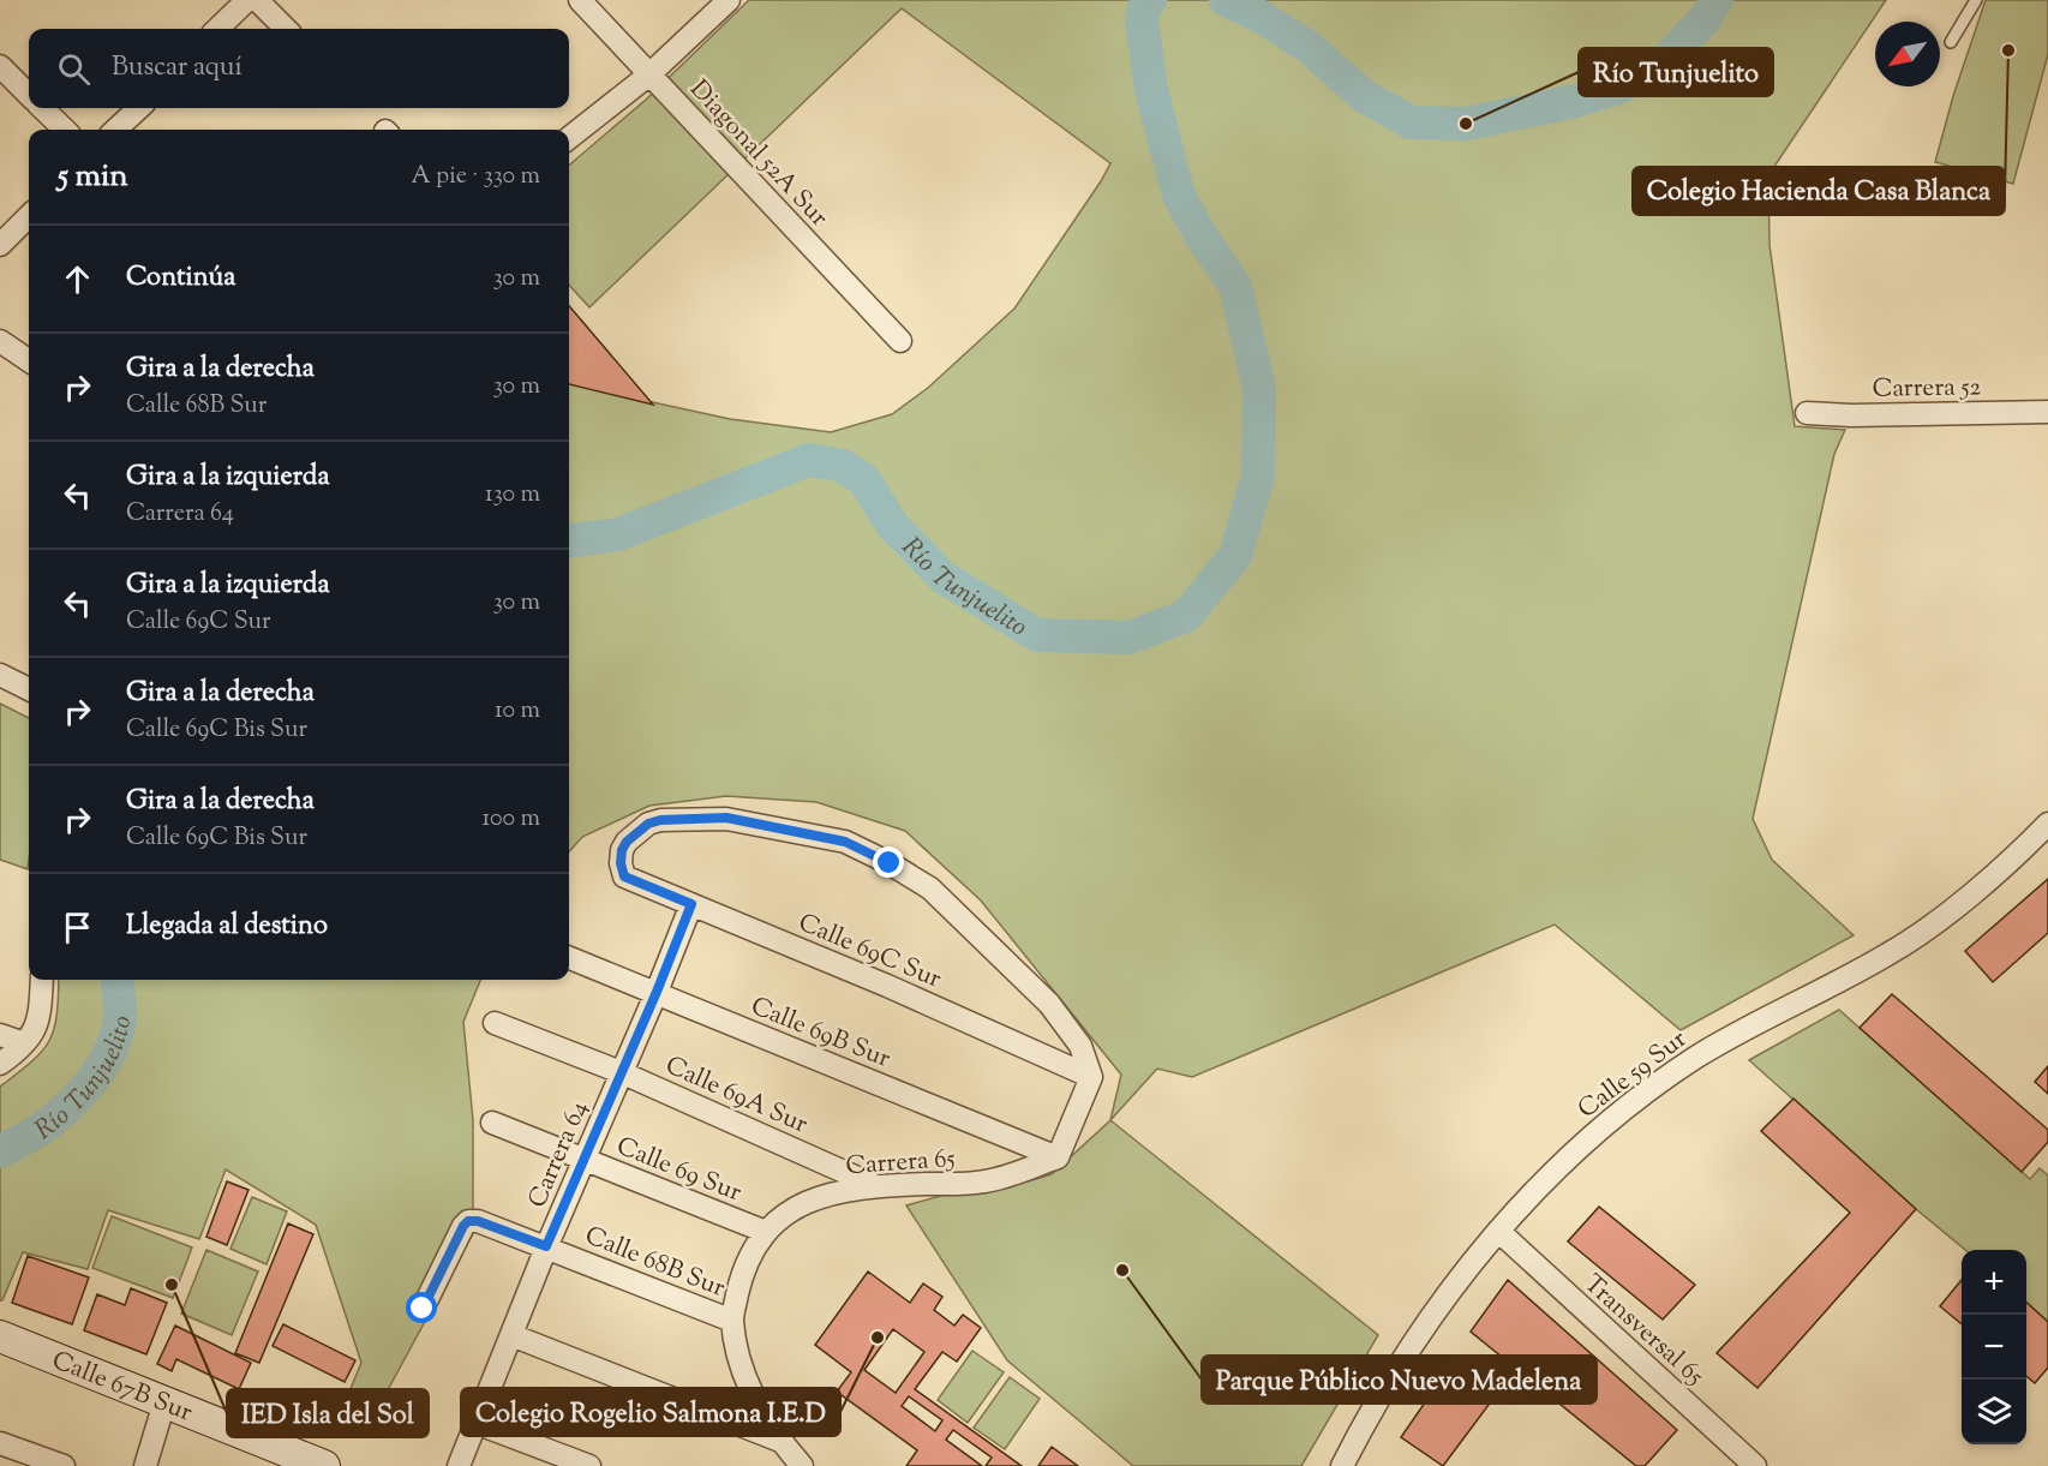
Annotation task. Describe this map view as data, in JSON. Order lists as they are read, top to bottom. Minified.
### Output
{"streets":{"street":["Diagonal 52A Sur","Carrera 52","Calle 69C Sur","Calle 69B Sur","Calle 59 Sur","Calle 69A Sur","Carrera 64","Carrera 65","Calle 69 Sur","Calle 68B Sur","Transversal 65","Calle 67B Sur"]},"crossings":[["Calle 69C Sur","Carrera 64"],["Calle 69B Sur","Carrera 64"],["Calle 69B Sur","Carrera 65"],["Calle 59 Sur","Transversal 65"],["Calle 69A Sur","Carrera 64"],["Calle 69A Sur","Carrera 65"],["Carrera 64","Calle 69 Sur"],["Carrera 64","Calle 68B Sur"],["Carrera 65","Calle 69 Sur"],["Carrera 65","Calle 68B Sur"]],"water":["Río Tunjuelito"],"places":["Colegio Hacienda Casa Blanca","Río Tunjuelito","Parque Público Nuevo Madelena","IED Isla del Sol","Colegio Rogelio Salmona I.E.D"],"north":"bottom left","page":{"search":"Buscar aquí","heading":["5 min","A pie · 330 m"],"list":[["Continúa","30 m"],["Gira a la derecha","Calle 68B Sur","30 m"],["Gira a la izquierda","Carrera 64","130 m"],["Gira a la izquierda","Calle 69C Sur","30 m"],["Gira a la derecha","Calle 69C Bis Sur","10 m"],["Gira a la derecha","Calle 69C Bis Sur","100 m"],"Llegada al destino"],"map_buttons":["+","−"]}}
